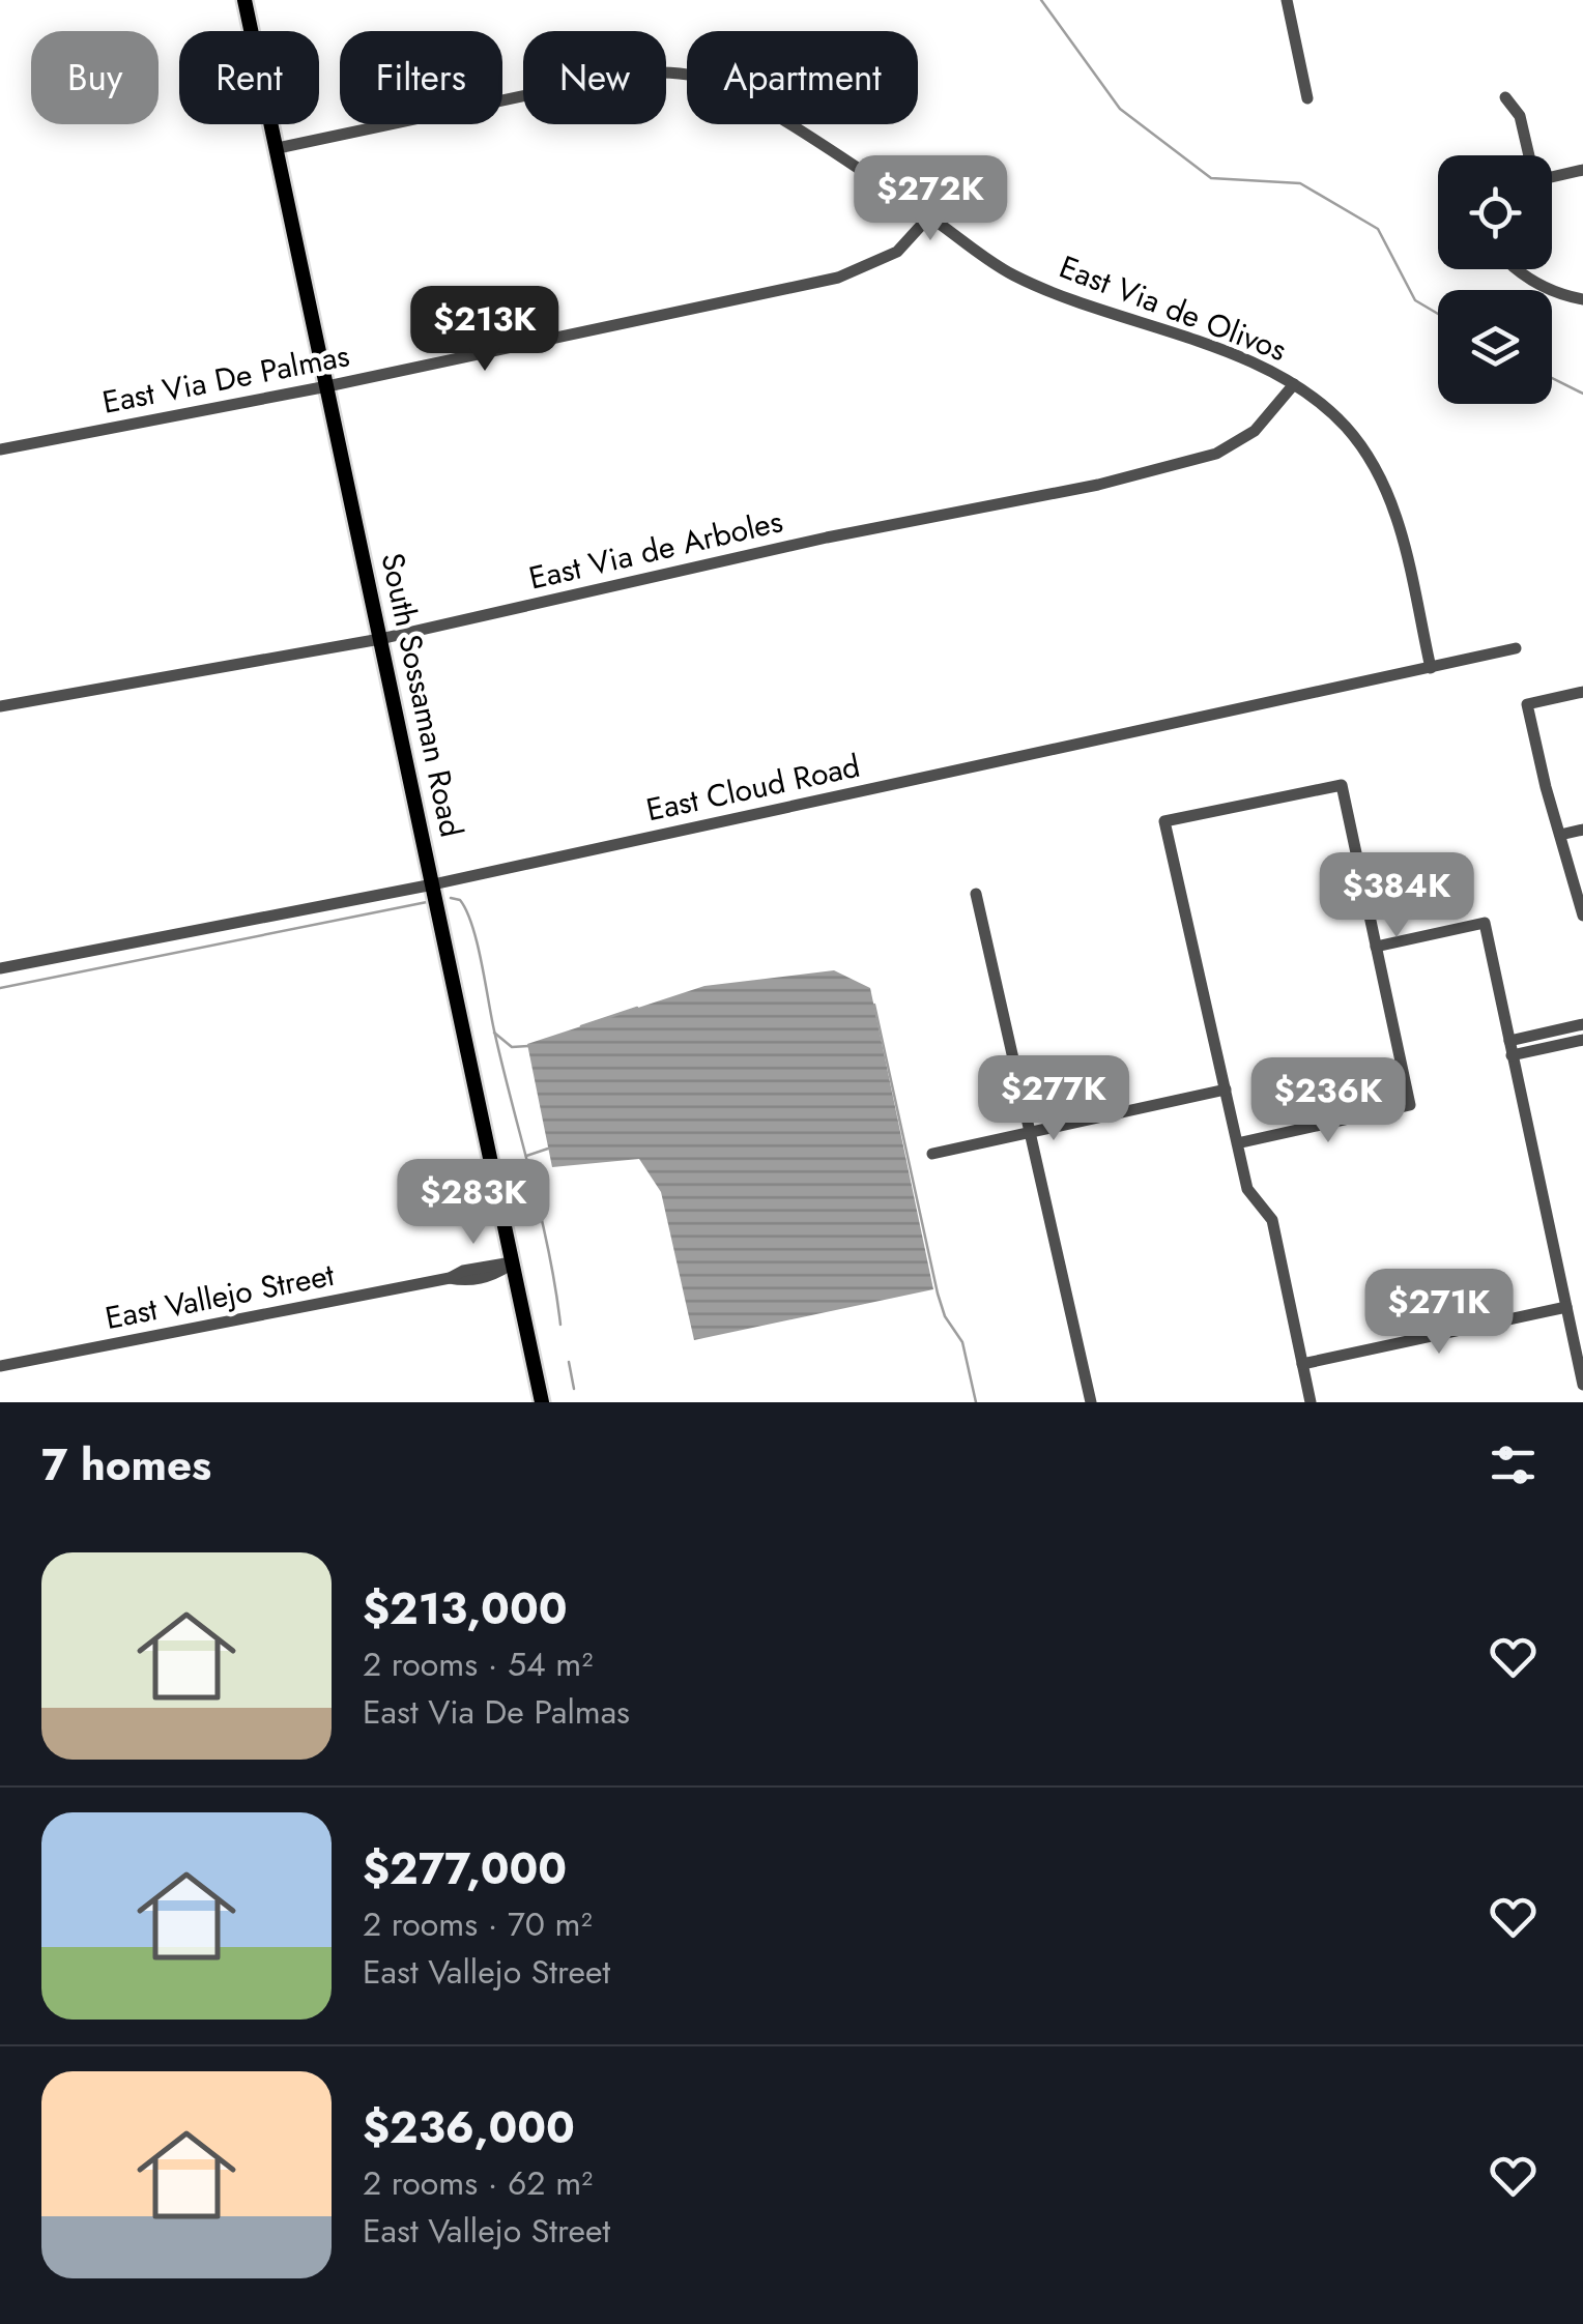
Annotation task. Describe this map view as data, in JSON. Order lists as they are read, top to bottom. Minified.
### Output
{"streets":{"main road":["South Sossaman Road"],"street":["East Via de Olivos","East Via De Palmas","East Via de Arboles","East Cloud Road","East Vallejo Street"]},"crossings":[["East Via de Olivos","East Via De Palmas"],["East Via de Olivos","East Via de Arboles"],["East Via de Olivos","South Sossaman Road"],["East Via de Olivos","East Cloud Road"],["East Via De Palmas","South Sossaman Road"],["East Via de Arboles","South Sossaman Road"],["South Sossaman Road","East Cloud Road"],["South Sossaman Road","East Vallejo Street"]],"page":{"chip":["Buy","Rent","Filters","New","Apartment"],"price":["$272K","$213K","$384K","$277K","$236K","$283K","$271K"],"heading":"7 homes","list":[{"name":"$213,000","note":"2 rooms · 54 m² · East Via De Palmas"},{"name":"$277,000","note":"2 rooms · 70 m² · East Vallejo Street"},{"name":"$236,000","note":"2 rooms · 62 m² · East Vallejo Street"}]}}
